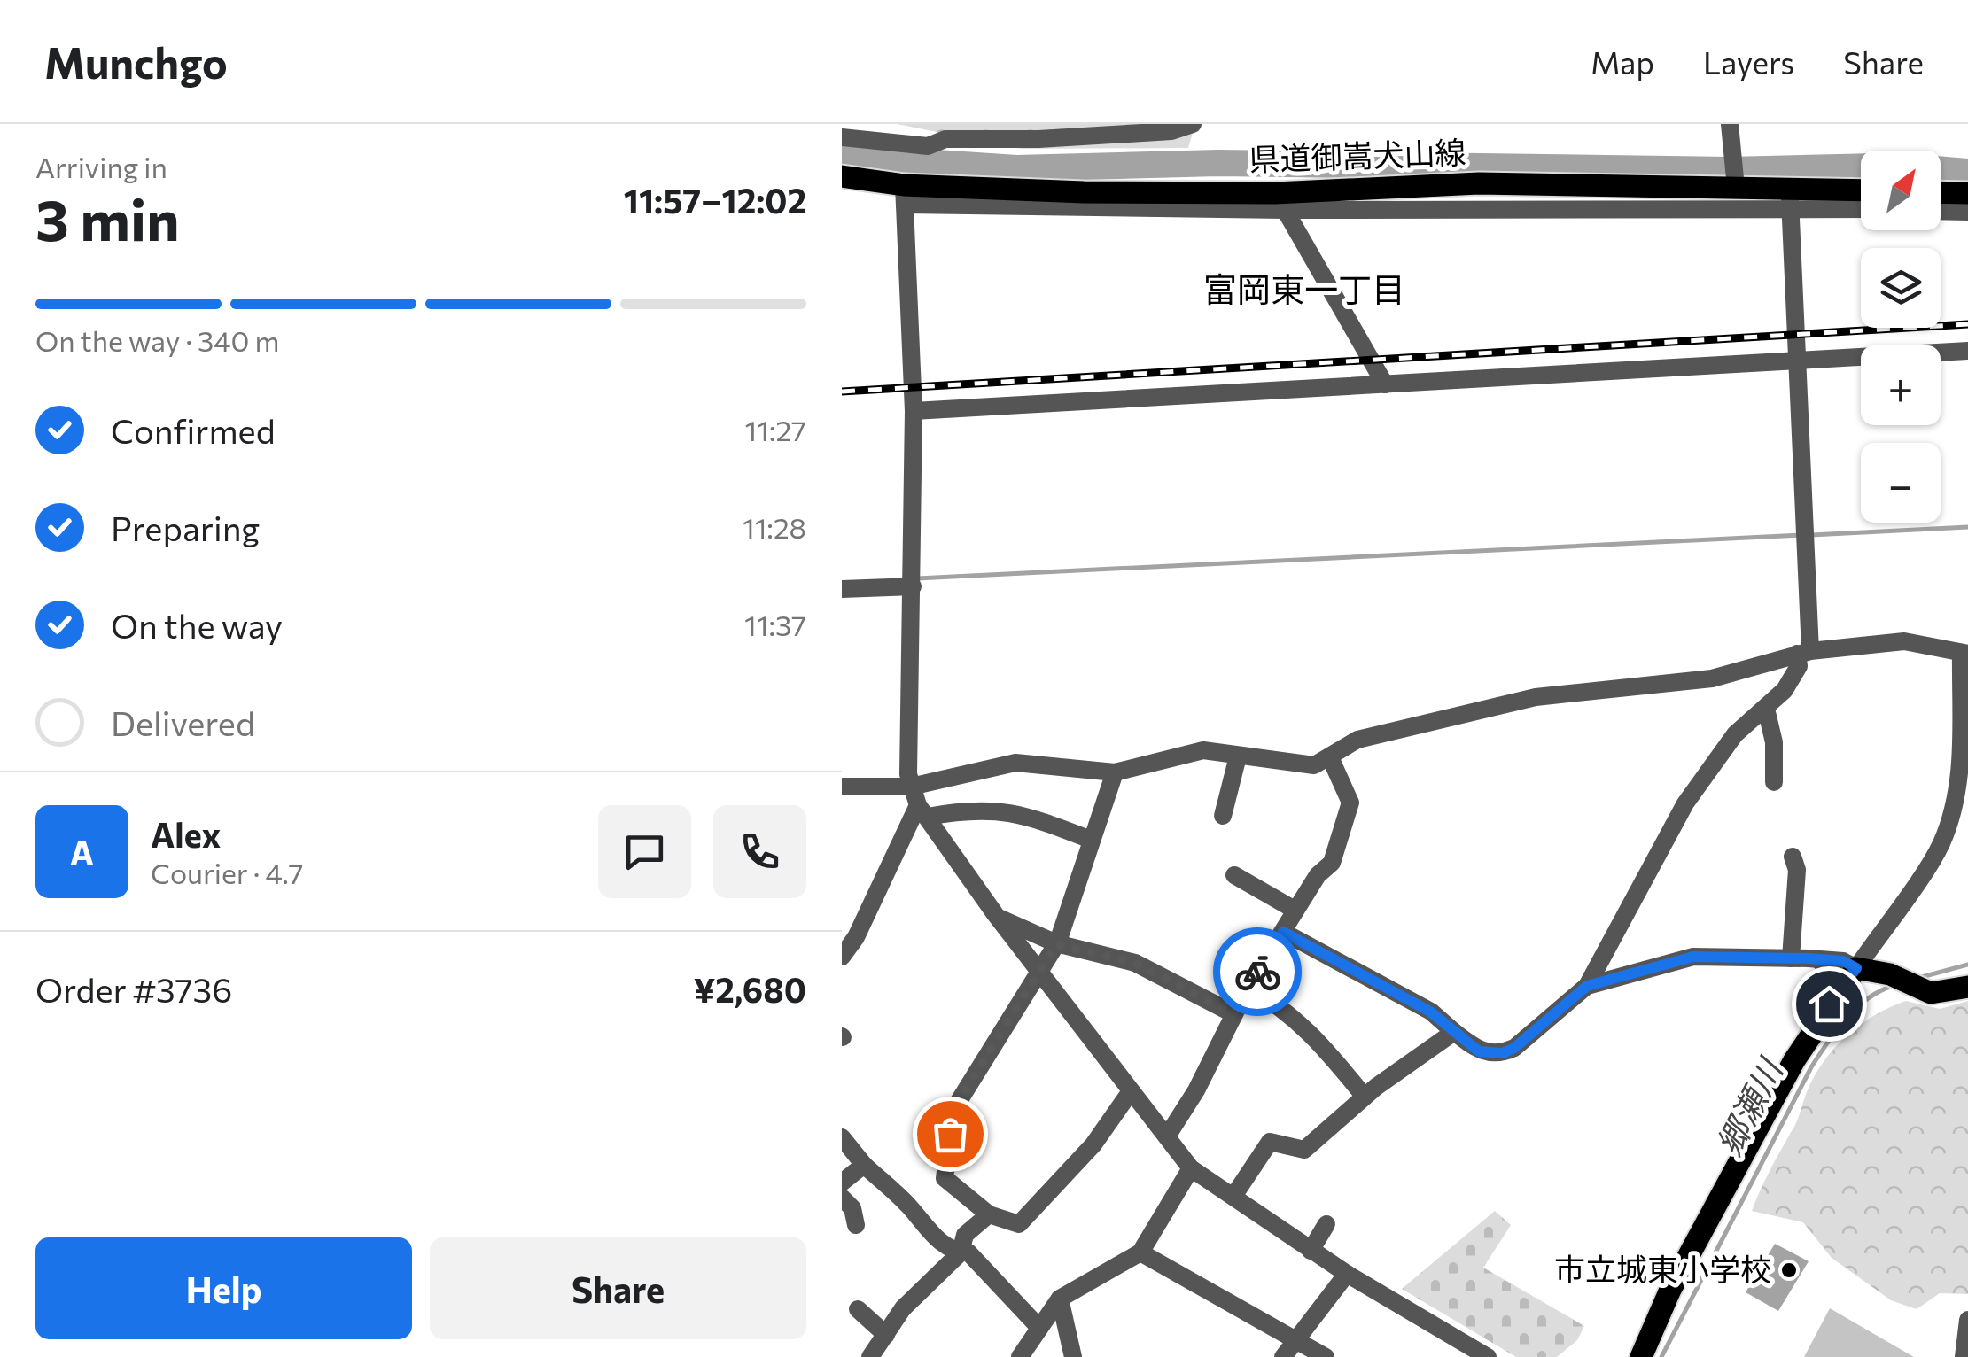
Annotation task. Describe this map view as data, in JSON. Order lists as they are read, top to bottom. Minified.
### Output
{"streets":{"main road":["県道御嵩犬山線"]},"districts":["富岡東一丁目"],"water":["郷瀬川"],"places":["市立城東小学校"],"north":"top right","page":{"header":"Munchgo","nav":["Map","Layers","Share"],"heading":["3 min","Arriving in","11:57–12:02"],"panel":["Alex","Courier · 4.7","Order #3736","¥2,680"],"map_buttons":["+","−"],"bar":"On the way · 340 m","list":[["Confirmed","11:27"],["Preparing","11:28"],["On the way","11:37"],"Delivered"],"round":"A","buttons":["Help","Share"]}}
